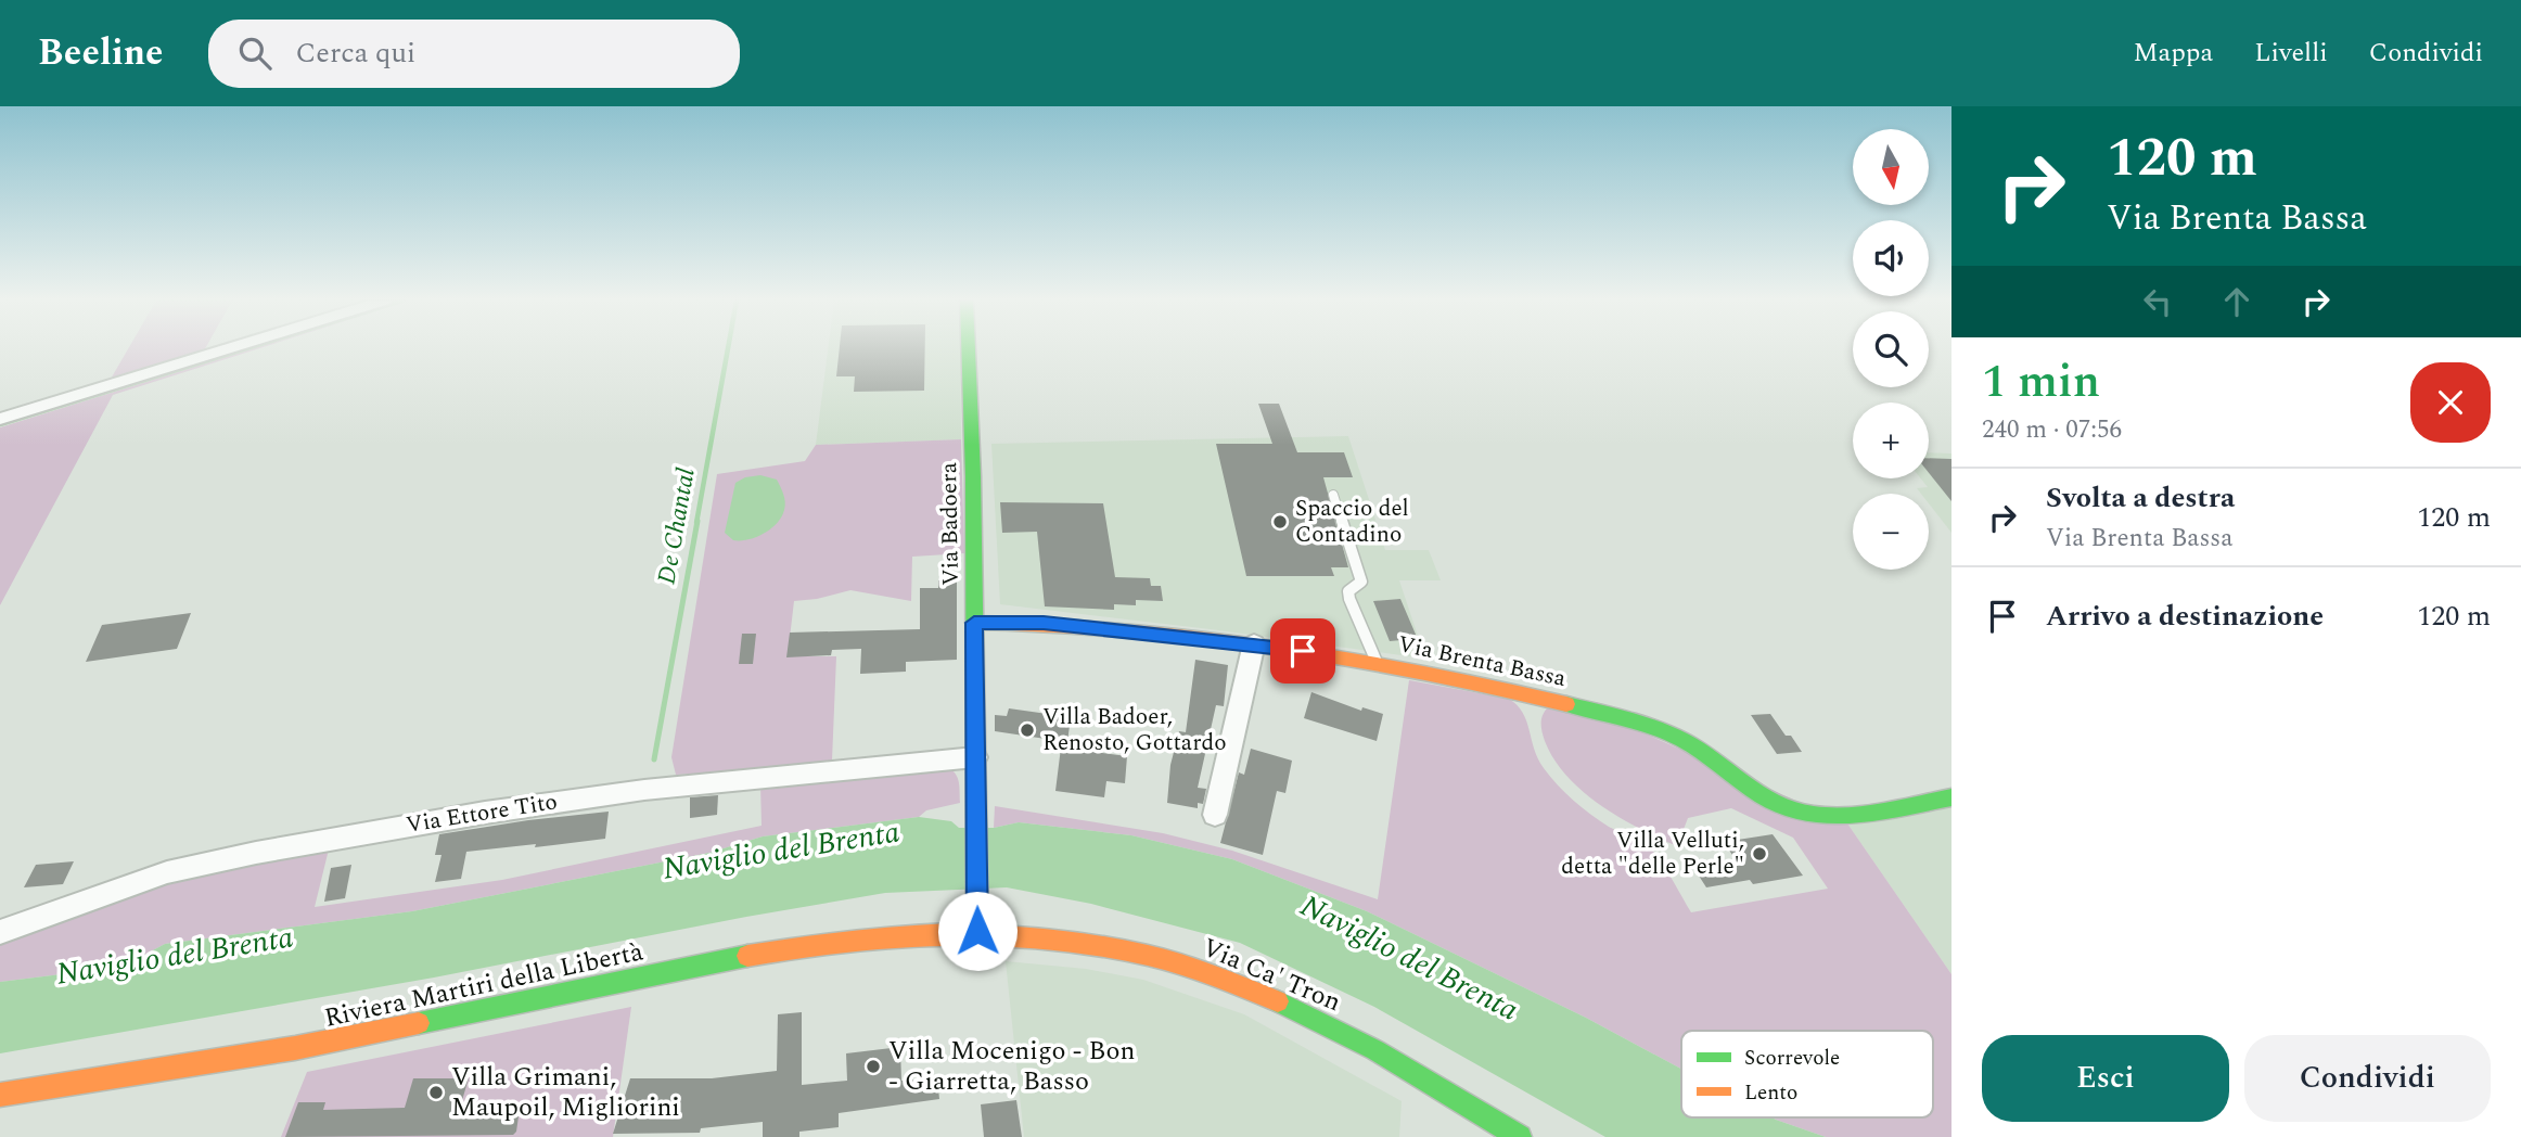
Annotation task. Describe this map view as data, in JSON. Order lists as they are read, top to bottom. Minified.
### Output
{"streets":{"main road":["Via Badoera","Via Brenta Bassa","Via Ca' Tron","Riviera Martiri della Libertà"],"street":["Via Ettore Tito"]},"crossings":[["Via Badoera","Via Brenta Bassa"],["Via Badoera","Via Ettore Tito"],["Via Badoera","Via Ca' Tron"],["Via Badoera","Riviera Martiri della Libertà"],["Via Ca' Tron","Riviera Martiri della Libertà"]],"water":["De Chantal","Naviglio del Brenta"],"places":["Spaccio del Contadino","Villa Badoer, Renosto, Gottardo","Villa Velluti, detta \"delle Perle\"","Villa Mocenigo - Bon - Giarretta, Basso","Villa Grimani, Maupoil, Migliorini"],"legend":["Scorrevole","Lento"],"north":"bottom","page":{"header":"Beeline","search":"Cerca qui","nav":["Mappa","Livelli","Condividi"],"turn":["120 m","Via Brenta Bassa"],"map_buttons":["+","−"],"heading":["1 min","240 m · 07:56"],"list":[{"name":"Svolta a destra","note":"Via Brenta Bassa","value":"120 m"},{"name":"Arrivo a destinazione","value":"120 m"}],"buttons":["Esci","Condividi"]}}
